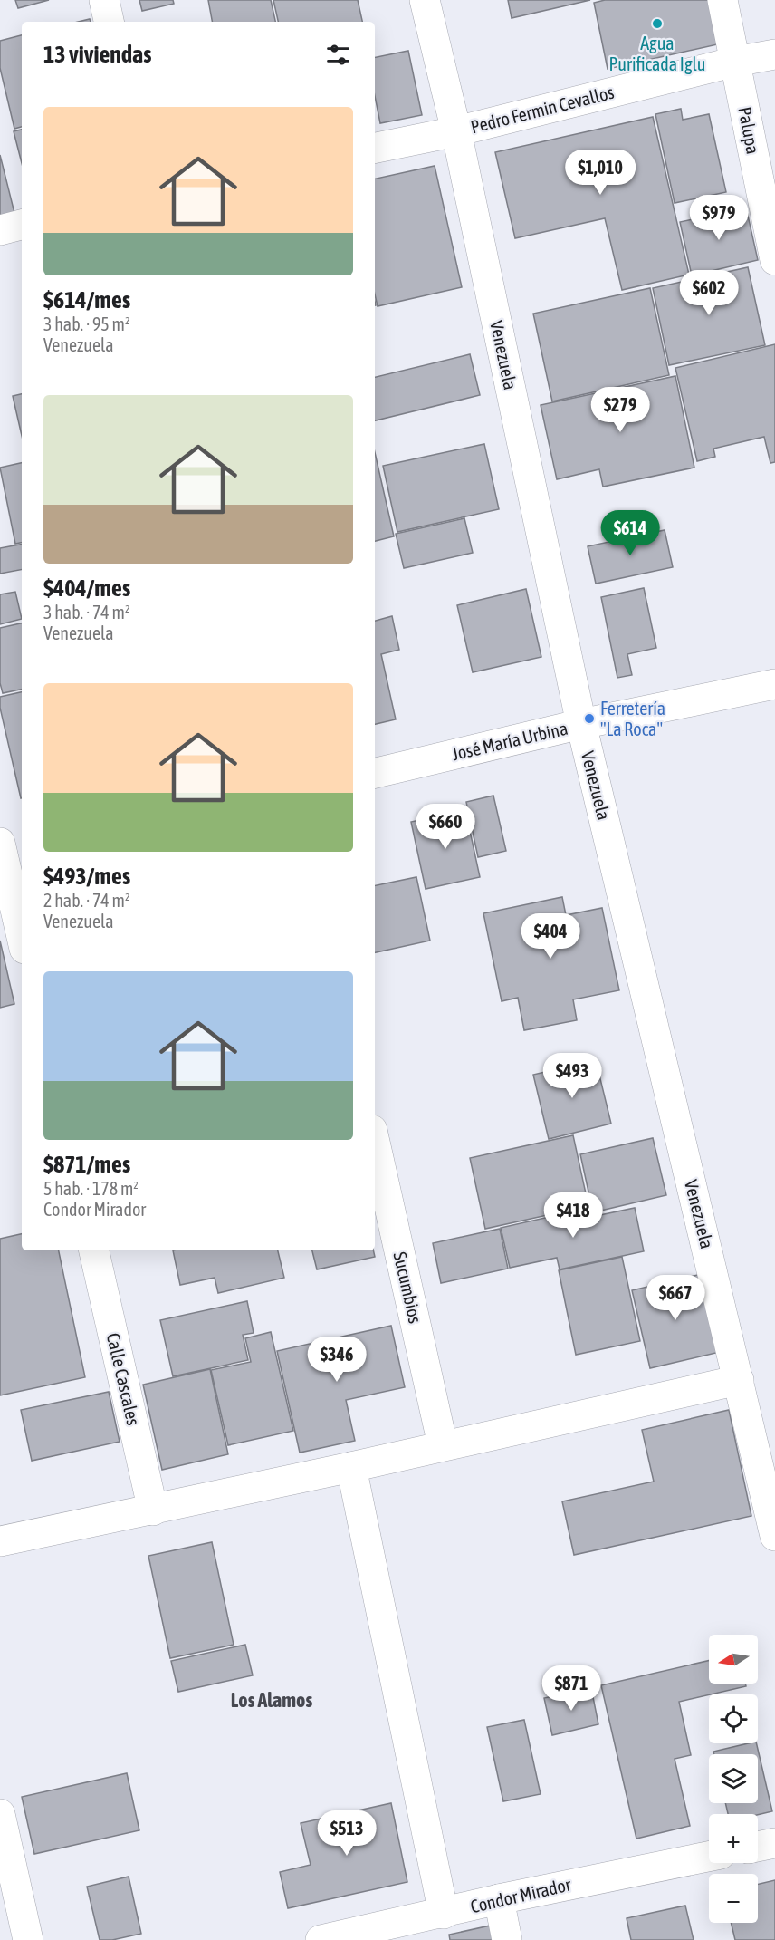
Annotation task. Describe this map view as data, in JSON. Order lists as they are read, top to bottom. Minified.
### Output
{"streets":{"street":["Pedro Fermin Cevallos","Palupa","Venezuela","José María Urbina","Sucumbios","Calle Cascales","Condor Mirador"]},"crossings":[["Pedro Fermin Cevallos","Palupa"],["Pedro Fermin Cevallos","Venezuela"],["Venezuela","José María Urbina"]],"districts":["Los Alamos"],"places":["Agua Purificada Iglu","Ferretería \"La Roca\""],"north":"left","page":{"heading":"13 viviendas","list":[{"name":"$614/mes","note":"3 hab. · 95 m² · Venezuela"},{"name":"$404/mes","note":"3 hab. · 74 m² · Venezuela"},{"name":"$493/mes","note":"2 hab. · 74 m² · Venezuela"},{"name":"$871/mes","note":"5 hab. · 178 m² · Condor Mirador"}],"price":["$1,010","$979","$602","$279","$614","$660","$404","$493","$418","$667","$346","$871","$513"],"map_buttons":["+","−"]}}
